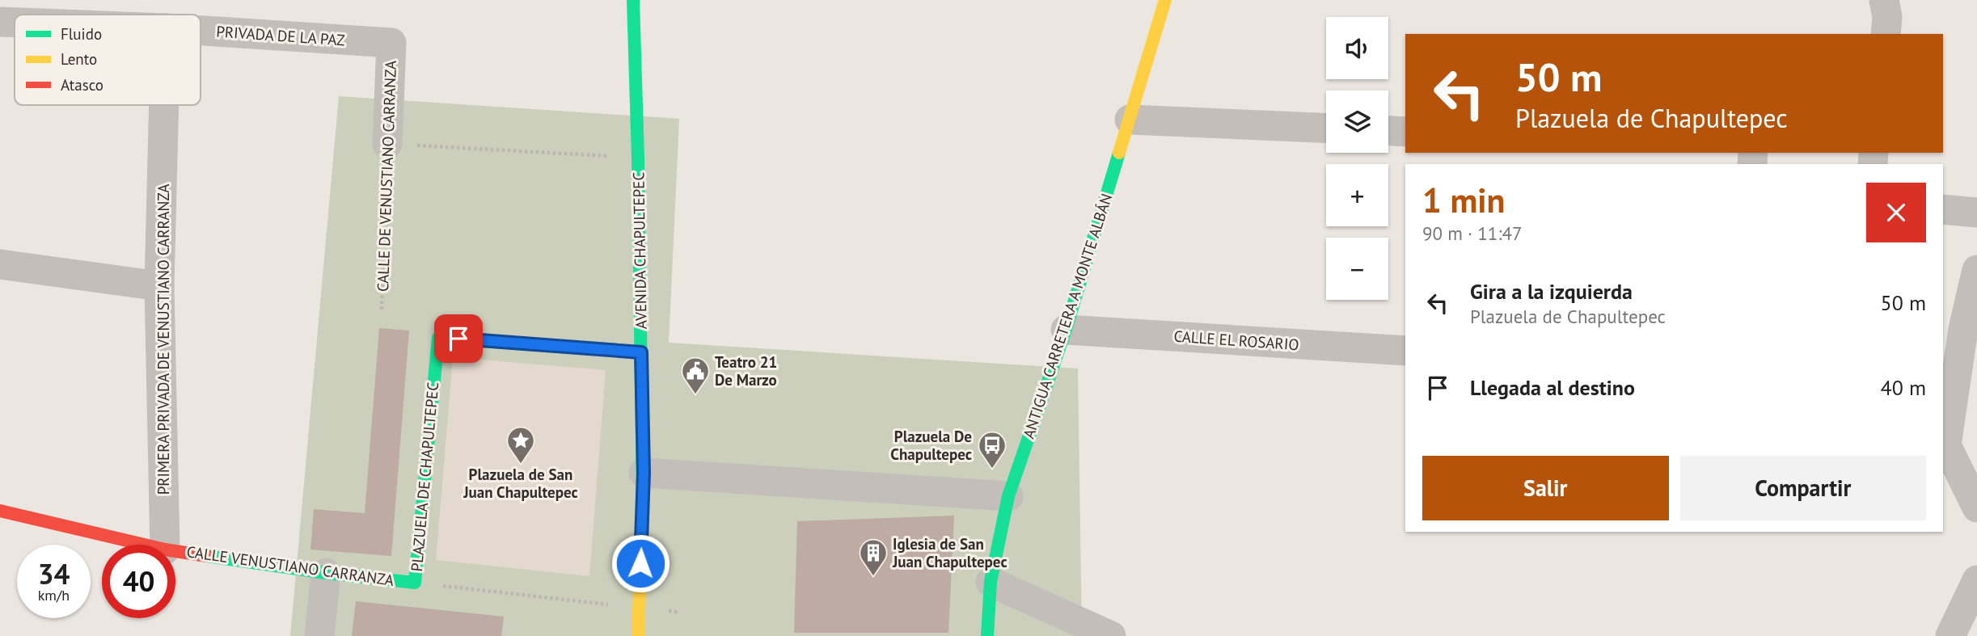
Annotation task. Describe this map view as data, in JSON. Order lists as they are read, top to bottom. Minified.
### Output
{"streets":{"street":["PRIVADA DE LA PAZ","CALLE DE VENUSTIANO CARRANZA","AVENIDA CHAPULTEPEC","ANTIGUA CARRETERA A MONTE ALBÁN","PRIMERA PRIVADA DE VENUSTIANO CARRANZA","CALLE EL ROSARIO","PLAZUELA DE CHAPULTEPEC","CALLE VENUSTIANO CARRANZA"]},"crossings":[["PRIVADA DE LA PAZ","CALLE DE VENUSTIANO CARRANZA"],["AVENIDA CHAPULTEPEC","PLAZUELA DE CHAPULTEPEC"],["ANTIGUA CARRETERA A MONTE ALBÁN","CALLE EL ROSARIO"],["PLAZUELA DE CHAPULTEPEC","CALLE VENUSTIANO CARRANZA"]],"places":{"public building":["Teatro 21 De Marzo"],"place":["Plazuela de San Juan Chapultepec"],"bus stop":["Plazuela De Chapultepec"],"building":["Iglesia de San Juan Chapultepec"]},"legend":["Fluido","Lento","Atasco"],"page":{"map_buttons":["+","−"],"turn":["50 m","Plazuela de Chapultepec"],"heading":["1 min","90 m · 11:47"],"list":[{"name":"Gira a la izquierda","note":"Plazuela de Chapultepec","value":"50 m"},{"name":"Llegada al destino","value":"40 m"}],"buttons":["Salir","Compartir"],"speed":"34 km/h","limit":"40"}}
